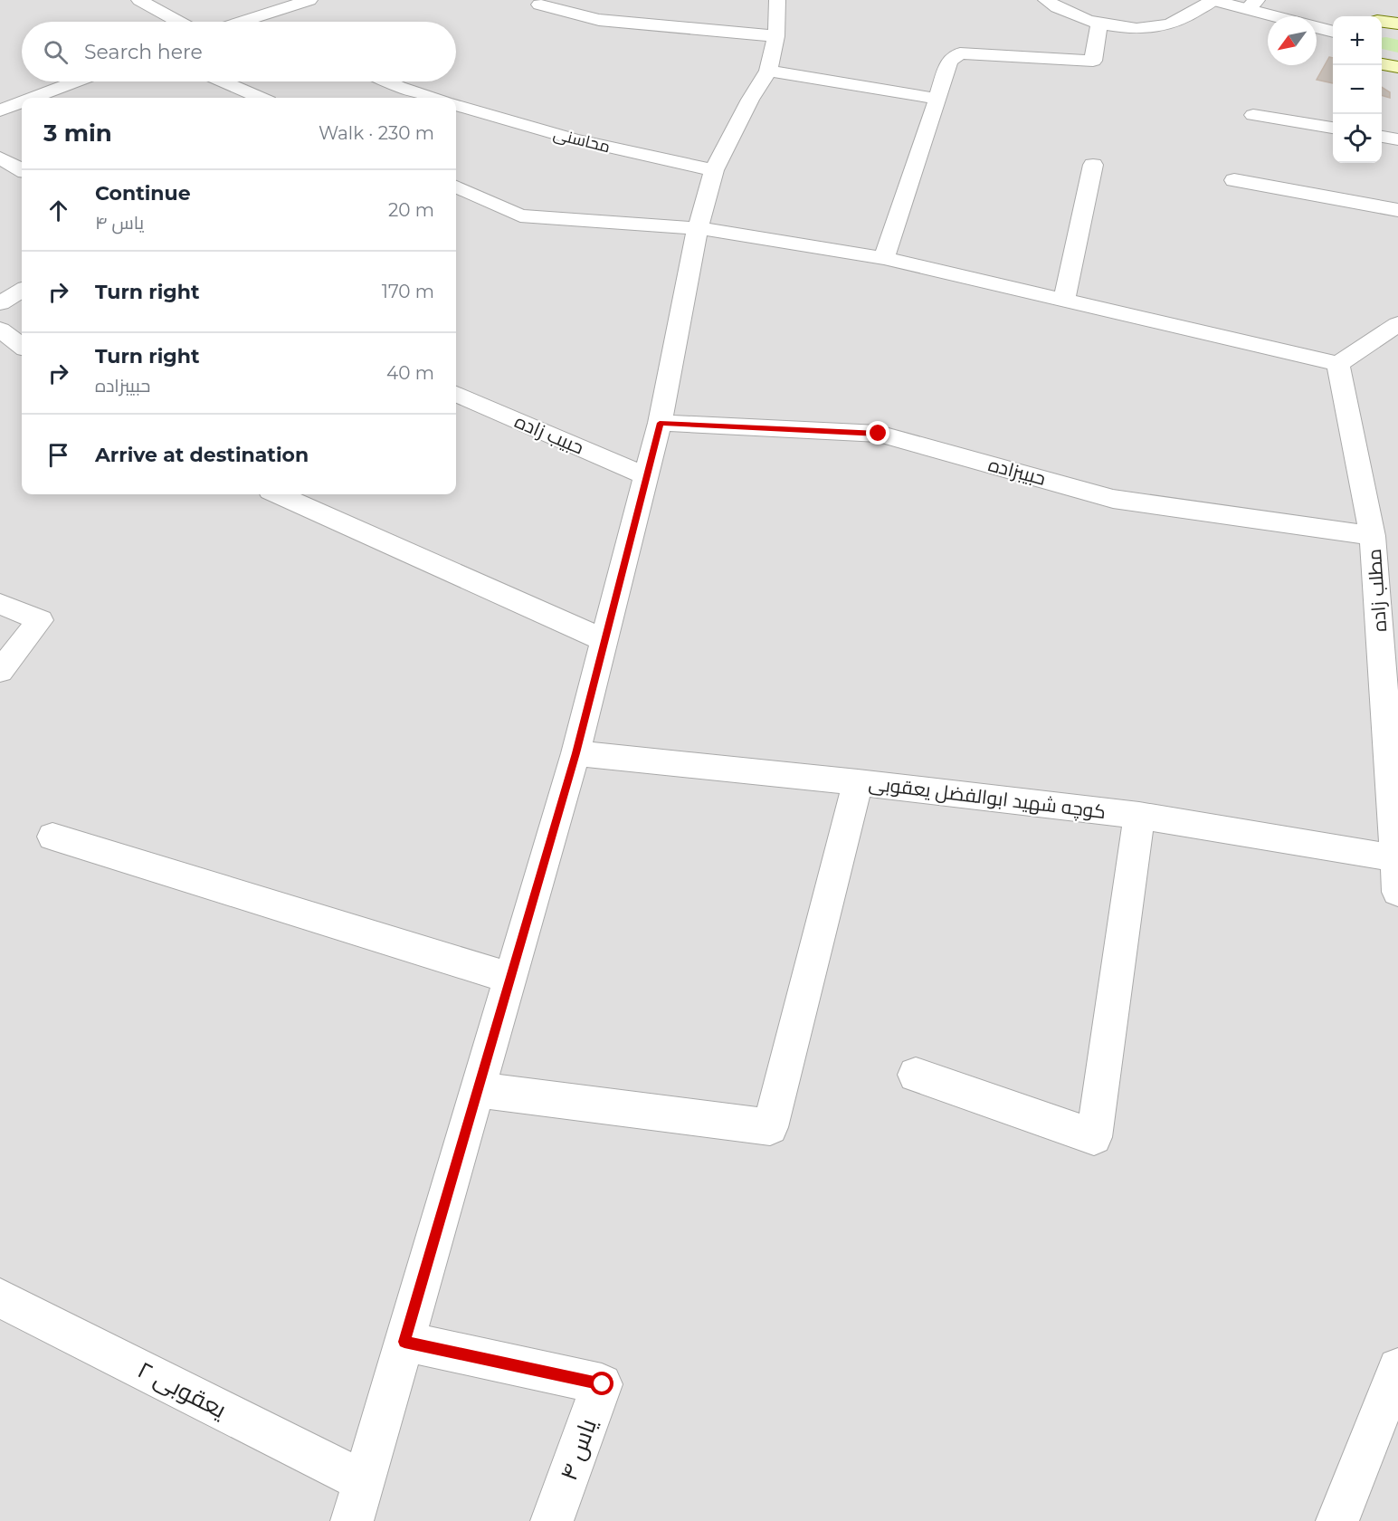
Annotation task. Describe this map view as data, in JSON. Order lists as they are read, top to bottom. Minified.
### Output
{"streets":{"street":["محاسنی","حبیب زاده","حبیبزاده","مطلب زاده","کوچه شهید ابوالفضل یعقوبی","یعقوبی ۲","یاس ۴"]},"crossings":[["حبیبزاده","مطلب زاده"],["مطلب زاده","کوچه شهید ابوالفضل یعقوبی"]],"north":"bottom left","page":{"map_buttons":["+","−"],"search":"Search here","heading":["3 min","Walk · 230 m"],"list":[["Continue","یاس ۴","20 m"],["Turn right","170 m"],["Turn right","حبیبزاده","40 m"],"Arrive at destination"]}}
